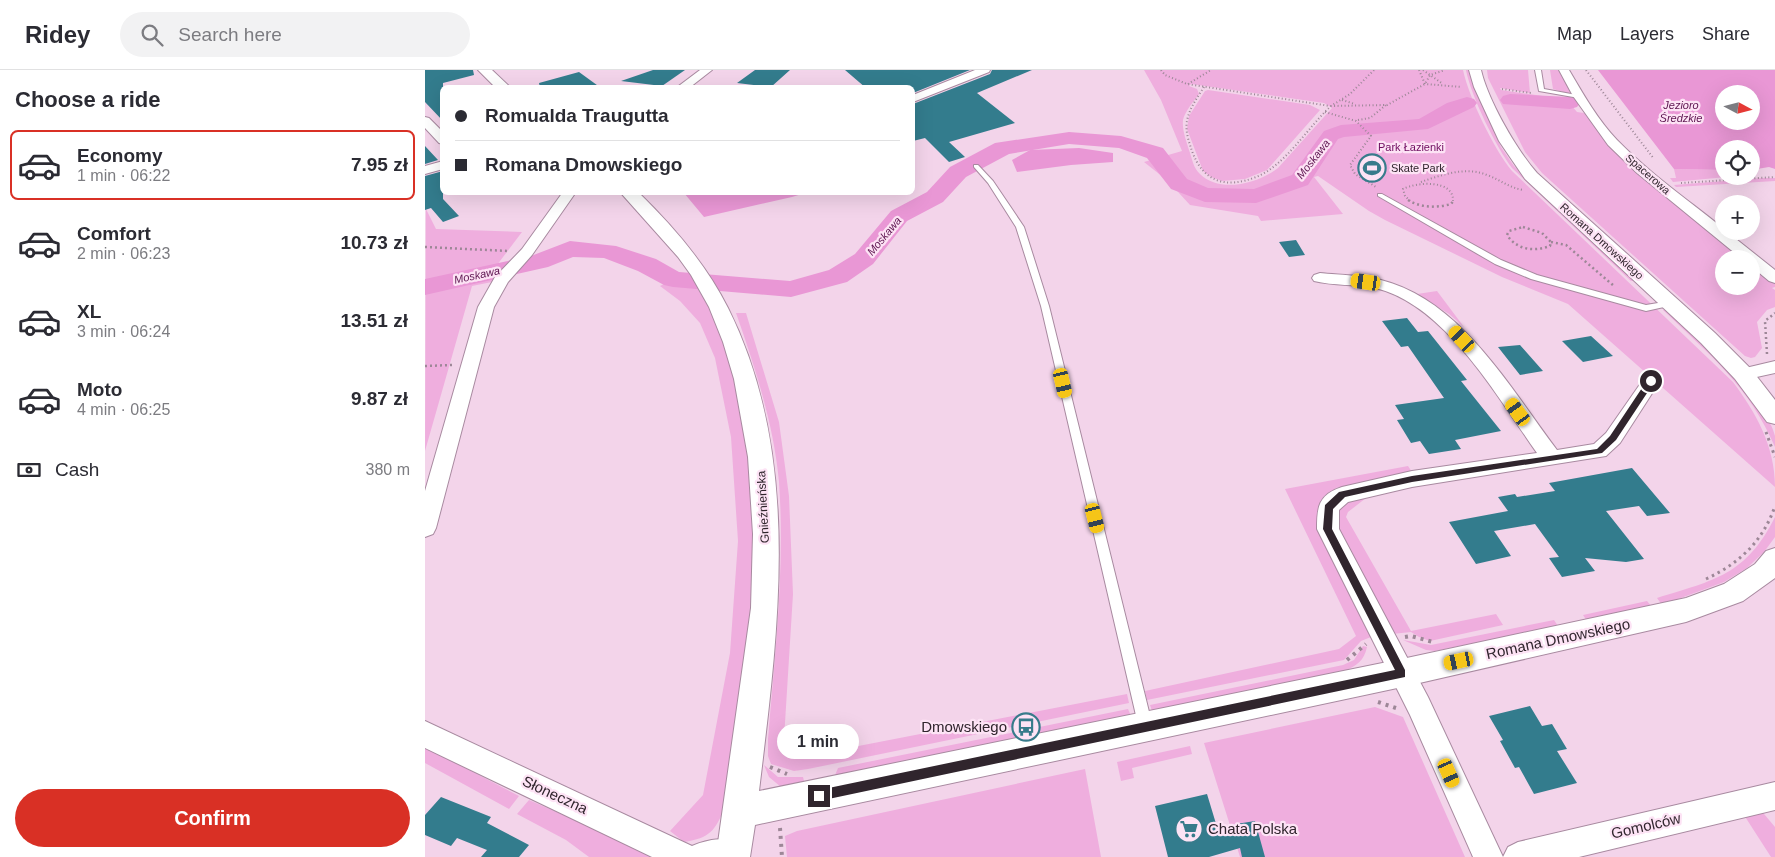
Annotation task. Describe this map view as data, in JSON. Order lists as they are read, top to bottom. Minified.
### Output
{"streets":{"street":["Spacerowa","Romana Dmowskiego","Gnieźnieńska","Słoneczna","Gomolców"]},"crossings":[["Romana Dmowskiego","Gnieźnieńska"]],"water":["Jezioro Średzkie","Moskawa"],"parks":["Park Łazienki"],"places":{"sports":["Skate Park"],"bus stop":["Dmowskiego"],"supermarket":["Chata Polska"]},"north":"right","page":{"header":"Ridey","search":"Search here","nav":["Map","Layers","Share"],"heading":"Choose a ride","map_buttons":["+","−"],"banner":["Romualda Traugutta","Romana Dmowskiego"],"list":[{"name":"Economy","note":"1 min · 06:22","value":"7.95 zł"},{"name":"Comfort","note":"2 min · 06:23","value":"10.73 zł"},{"name":"XL","note":"3 min · 06:24","value":"13.51 zł"},{"name":"Moto","note":"4 min · 06:25","value":"9.87 zł"}],"pay":["Cash","380 m"],"bubble":"1 min","buttons":"Confirm"}}
